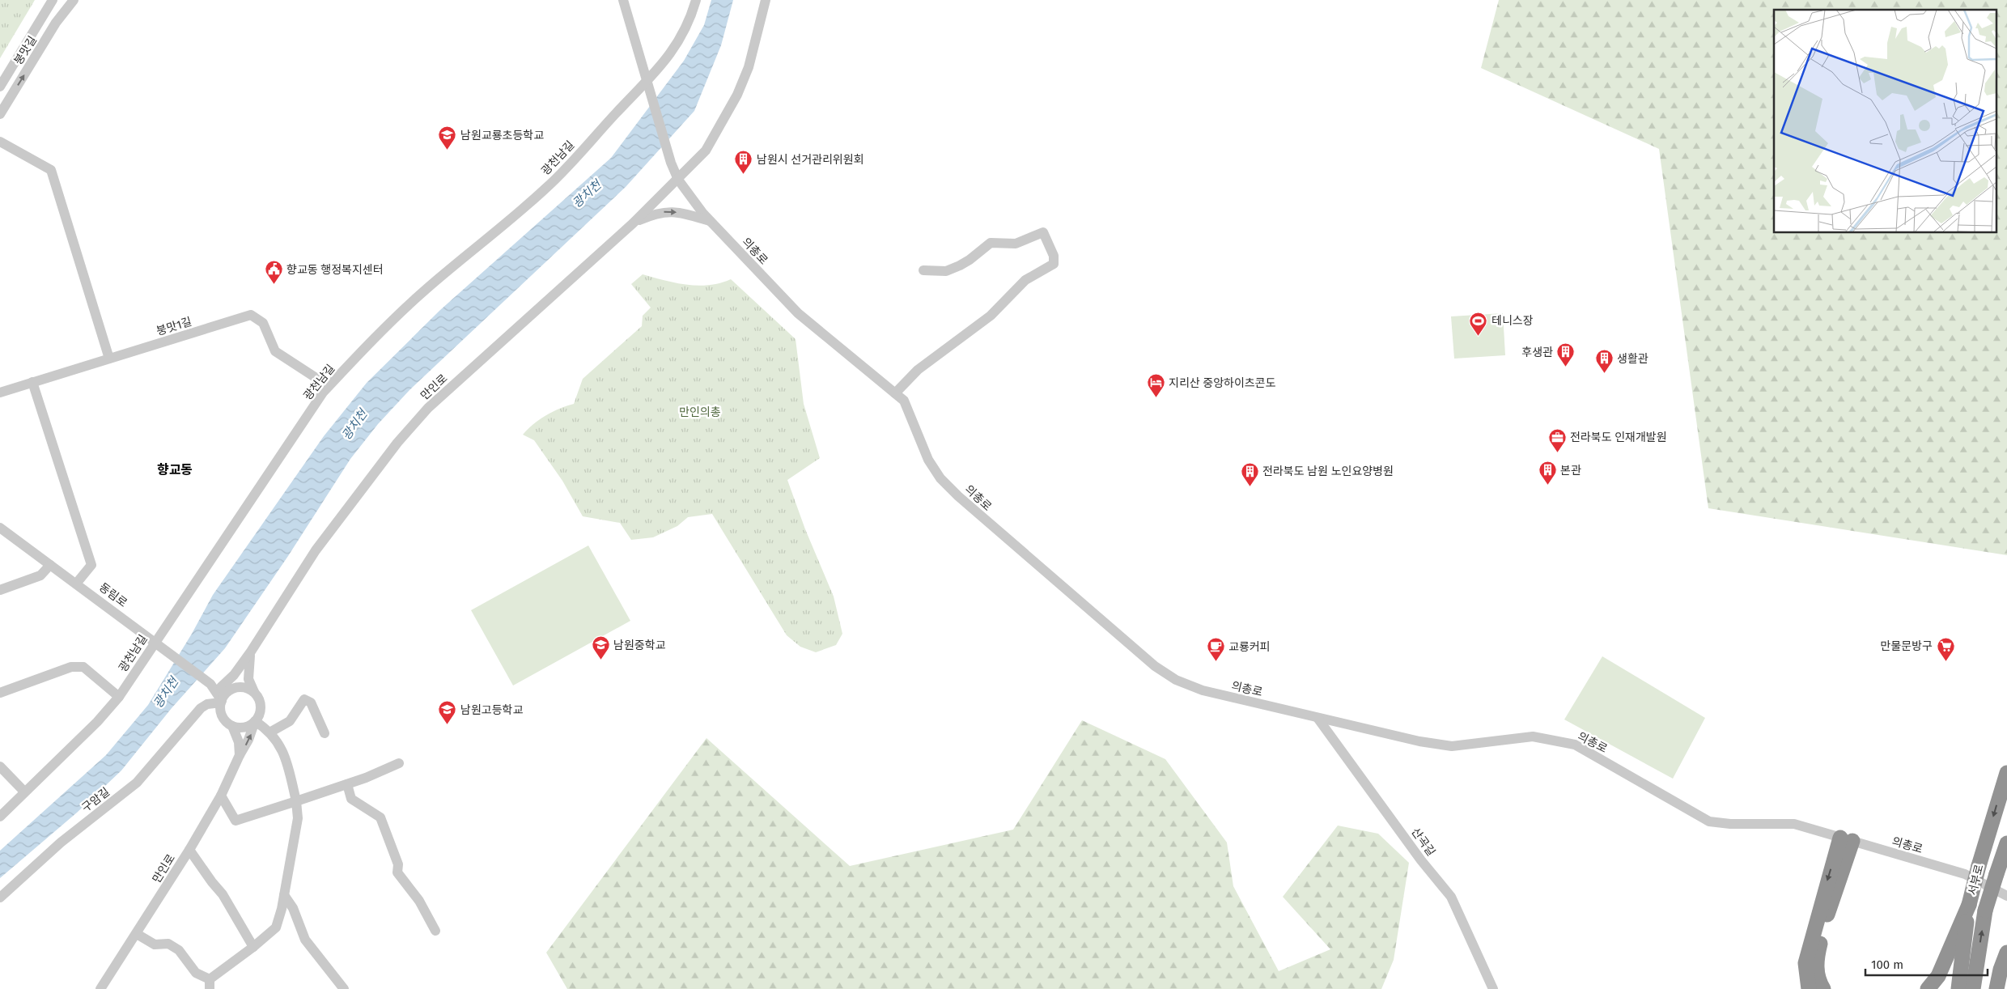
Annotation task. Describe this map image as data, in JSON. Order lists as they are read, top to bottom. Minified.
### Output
{"streets":{"highway":["서부로"],"street":["붕맛길","광천남길","의총로","붕맛1길","만인로","동림로","구암길","산곡길"]},"crossings":[["광천남길","의총로"],["광천남길","붕맛1길"],["광천남길","동림로"],["의총로","만인로"],["의총로","산곡길"],["만인로","구암길"]],"districts":["향교동"],"water":["광치천"],"parks":["만인의총"],"places":{"school or university":["남원교룡초등학교","남원중학교","남원고등학교"],"building":["남원시 선거관리위원회","후생관","생활관","본관","전라북도 남원 노인요양병원"],"public building":["향교동 행정복지센터"],"sports":["테니스장"],"hotel":["지리산 중앙하이츠콘도"],"office":["전라북도 인재개발원"],"supermarket":["만물문방구"],"cafe":["교룡커피"]},"scale_bar":"100 m"}
